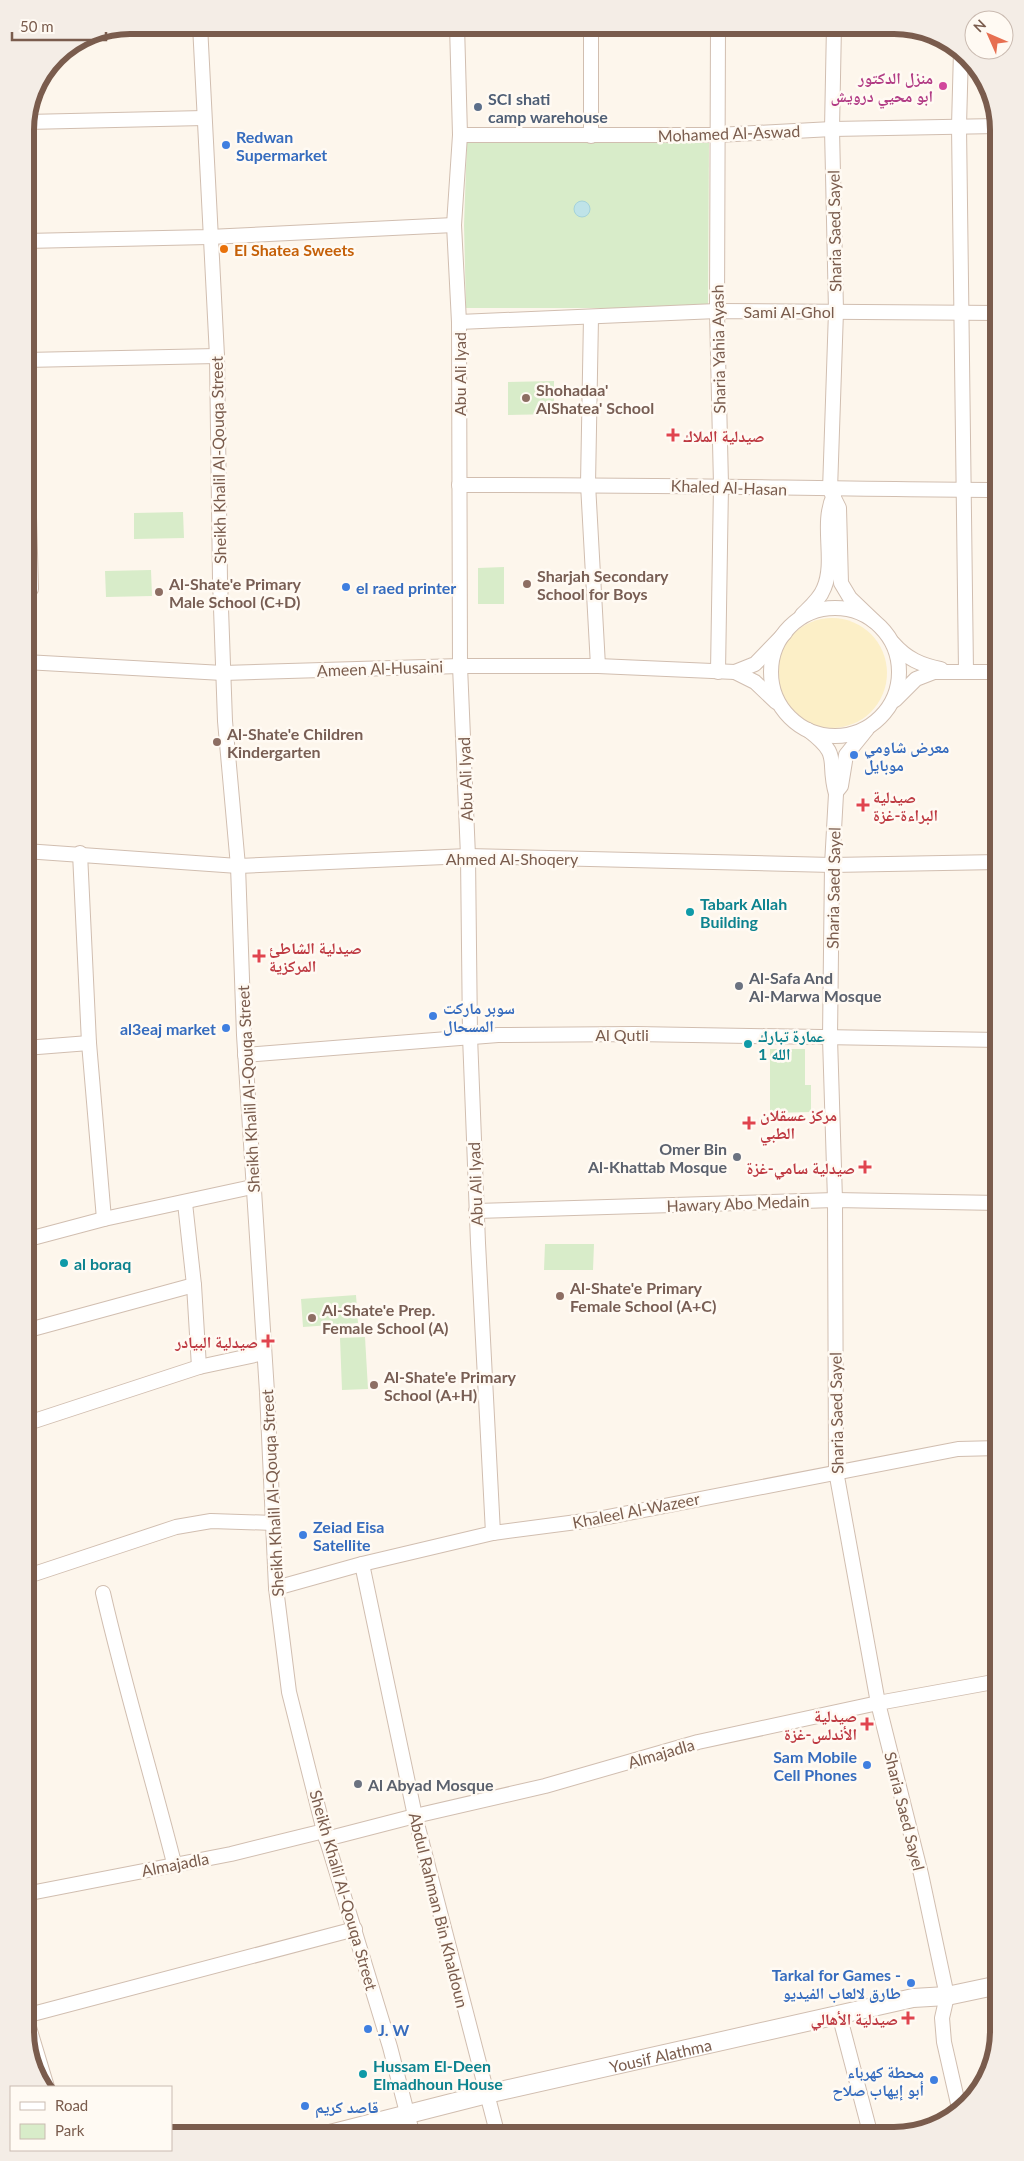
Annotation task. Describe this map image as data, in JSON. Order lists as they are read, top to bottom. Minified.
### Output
{"streets":{"street":["Mohamed Al-Aswad","Sharia Saed Sayel","Sami Al-Ghol","Sharia Yahia Ayash","Abu Ali Iyad","Sheikh Khalil Al-Qouqa Street","Khaled Al-Hasan","Ameen Al-Husaini","Ahmed Al-Shoqery","Al Qutli","Hawary Abo Medain","Khaleel Al-Wazeer","Almajadla","Abdul Rahman Bin Khaldoun","Yousif Alathma"]},"crossings":[["Mohamed Al-Aswad","Sharia Saed Sayel"],["Mohamed Al-Aswad","Sharia Yahia Ayash"],["Mohamed Al-Aswad","Abu Ali Iyad"],["Sharia Saed Sayel","Sami Al-Ghol"],["Sharia Saed Sayel","Khaled Al-Hasan"],["Sharia Saed Sayel","Ameen Al-Husaini"],["Sharia Saed Sayel","Ahmed Al-Shoqery"],["Sharia Saed Sayel","Al Qutli"],["Sharia Saed Sayel","Hawary Abo Medain"],["Sharia Saed Sayel","Khaleel Al-Wazeer"],["Sharia Saed Sayel","Almajadla"],["Sharia Saed Sayel","Yousif Alathma"],["Sami Al-Ghol","Sharia Yahia Ayash"],["Sami Al-Ghol","Abu Ali Iyad"],["Sharia Yahia Ayash","Khaled Al-Hasan"],["Sharia Yahia Ayash","Ameen Al-Husaini"],["Abu Ali Iyad","Khaled Al-Hasan"],["Abu Ali Iyad","Ameen Al-Husaini"],["Abu Ali Iyad","Ahmed Al-Shoqery"],["Abu Ali Iyad","Al Qutli"],["Abu Ali Iyad","Hawary Abo Medain"],["Abu Ali Iyad","Khaleel Al-Wazeer"],["Sheikh Khalil Al-Qouqa Street","Ameen Al-Husaini"],["Sheikh Khalil Al-Qouqa Street","Ahmed Al-Shoqery"],["Sheikh Khalil Al-Qouqa Street","Al Qutli"],["Sheikh Khalil Al-Qouqa Street","Khaleel Al-Wazeer"],["Sheikh Khalil Al-Qouqa Street","Almajadla"],["Sheikh Khalil Al-Qouqa Street","Yousif Alathma"],["Khaleel Al-Wazeer","Abdul Rahman Bin Khaldoun"],["Almajadla","Abdul Rahman Bin Khaldoun"],["Abdul Rahman Bin Khaldoun","Yousif Alathma"]],"places":{"other":["منزل الدكتور ابو محيي درويش","SCI shati camp warehouse","Redwan Supermarket","El Shatea Sweets","Shohadaa' AlShatea' School","Sharjah Secondary School for Boys","el raed printer","Al-Shate'e Primary Male School (C+D)","Al-Shate'e Children Kindergarten","معرض شاومي موبايل","Tabark Allah Building","Al-Safa And Al-Marwa Mosque","سوبر ماركت المسحال","al3eaj market","عمارة تبارك الله 1","Omer Bin Al-Khattab Mosque","al boraq","Al-Shate'e Primary Female School (A+C)","Al-Shate'e Prep. Female School (A)","Al-Shate'e Primary School (A+H)","Zeiad Eisa Satellite","Sam Mobile Cell Phones","Al Abyad Mosque","Tarkal for Games - طارق لالعاب الفيديو","J. W","Hussam El-Deen Elmadhoun House","محطة كهرباء أبو إيهاب صلاح","قاصد كريم"],"health":["صيدلية الملاك","صيدلية البراءة-غزة","صيدلية الشاطئ المركزية","مركز عسقلان الطبي","صيدلية سامي-غزة","صيدلية البيادر","صيدلية الأندلس-غزة","صيدلية الأهالي"]},"legend":["Road","Park"],"scale_bar":"50 m","north":"top left"}
